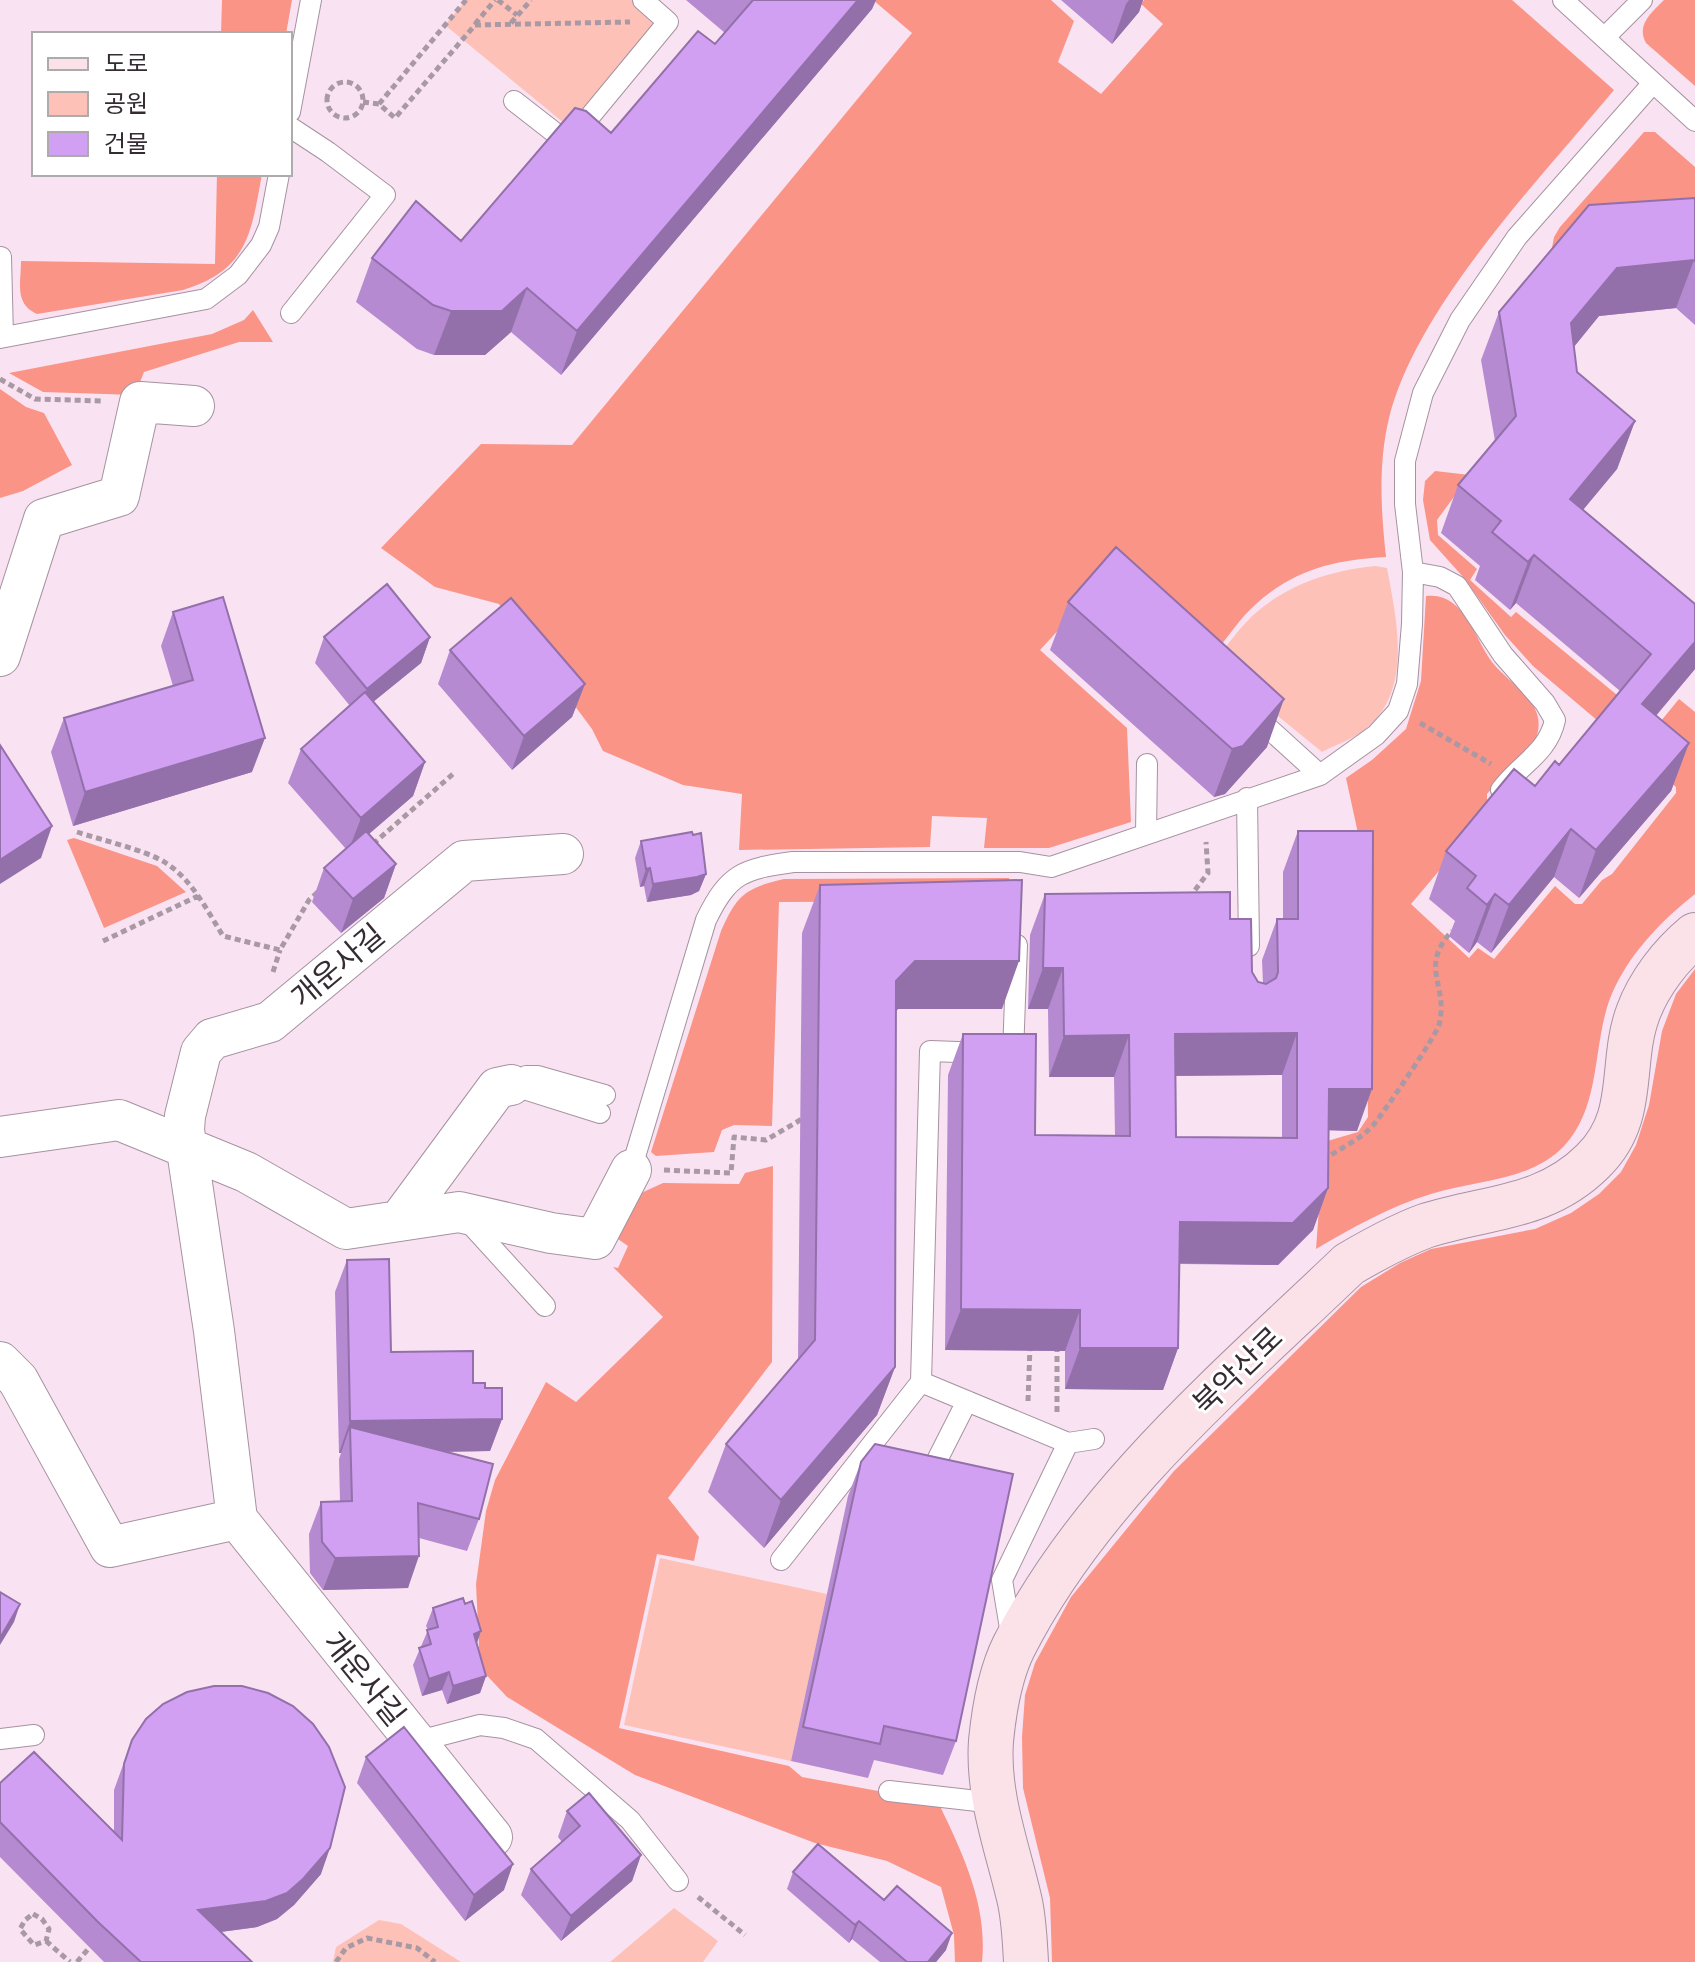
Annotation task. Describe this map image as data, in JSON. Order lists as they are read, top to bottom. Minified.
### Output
{"streets":{"street":["개운사길","북악산로"]},"legend":["도로","공원","건물"]}
